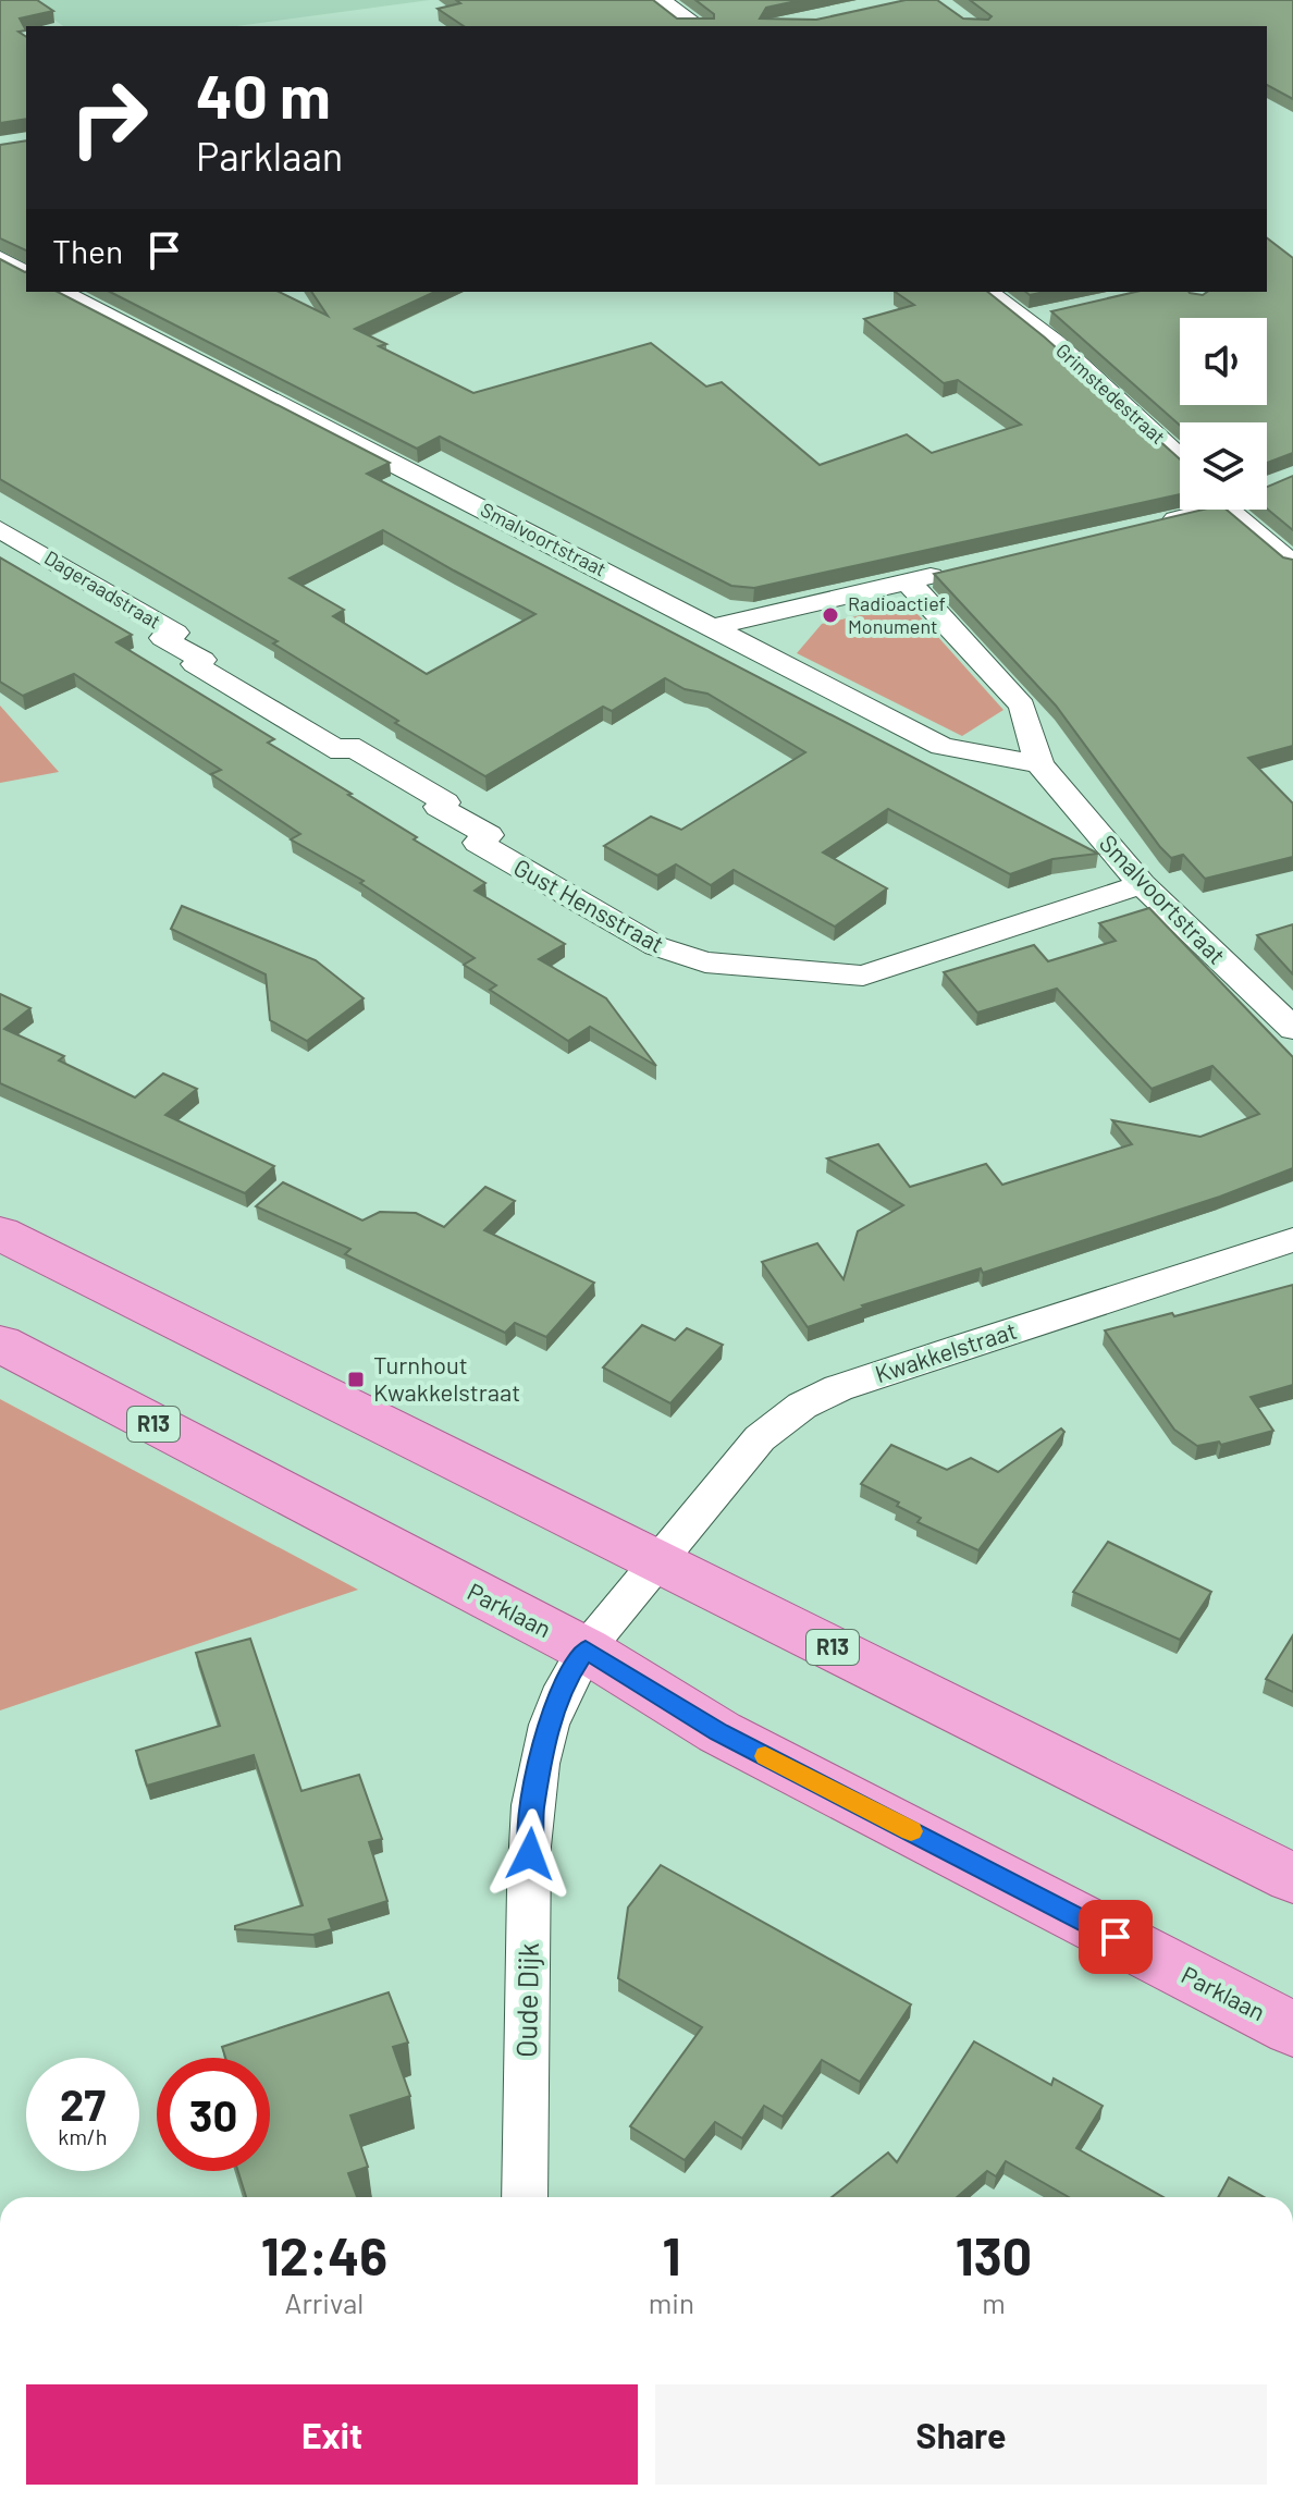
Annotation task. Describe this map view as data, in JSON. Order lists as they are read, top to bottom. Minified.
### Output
{"streets":{"main road":["R13","Parklaan"],"street":["Grimstedestraat","Smalvoortstraat","Dageraadstraat","Gust Hensstraat","Kwakkelstraat","Oude Dijk"]},"crossings":[["Smalvoortstraat","Gust Hensstraat"],["Dageraadstraat","Gust Hensstraat"],["Kwakkelstraat","R13"],["Kwakkelstraat","Parklaan"],["Kwakkelstraat","Oude Dijk"],["Parklaan","Oude Dijk"]],"places":{"other":["Radioactief Monument"],"transit":["Turnhout Kwakkelstraat"]},"page":{"turn":["40 m","Parklaan"],"then":"Then","speed":"27 km/h","limit":"30","eta":["12:46","Arrival","1","min","130","m"],"buttons":["Exit","Share"]}}
